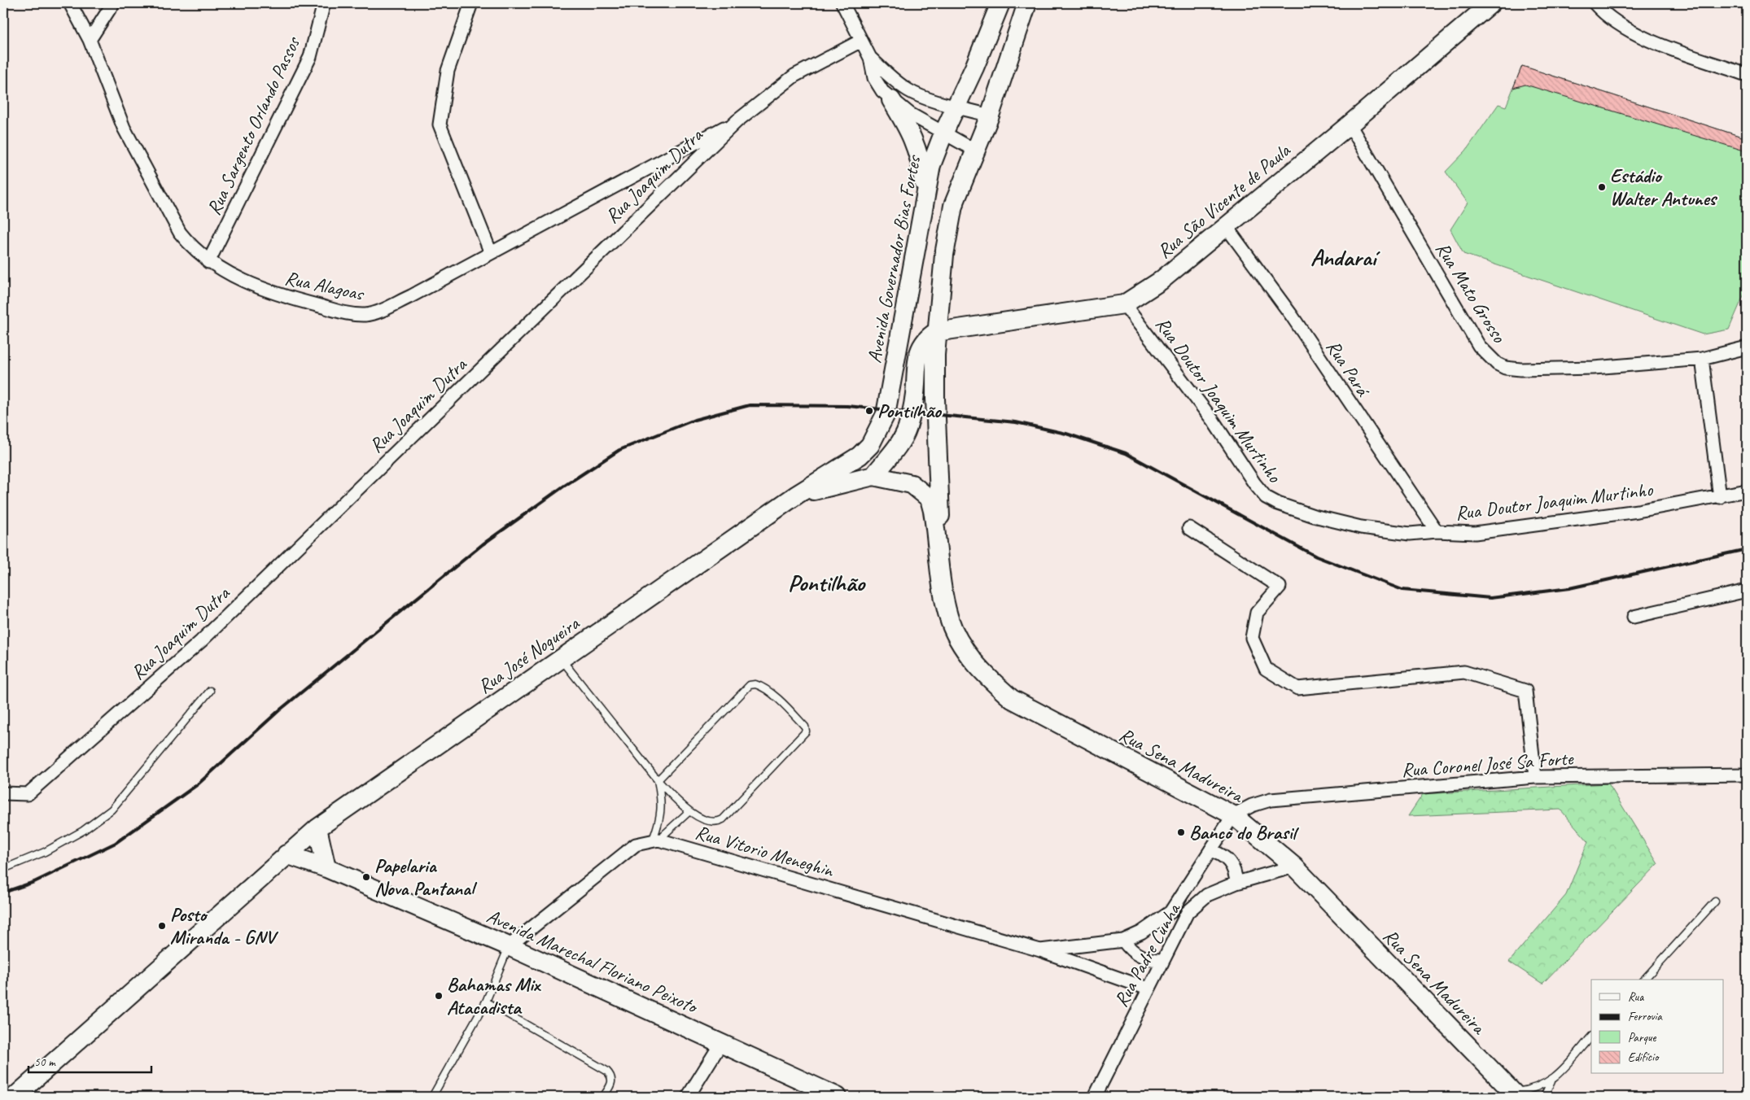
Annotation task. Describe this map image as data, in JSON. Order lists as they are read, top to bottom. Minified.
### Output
{"streets":{"main road":["Rua São Vicente de Paula","Avenida Governador Bias Fortes","Rua José Nogueira","Rua Sena Madureira","Avenida Marechal Floriano Peixoto"],"street":["Rua Sargento Orlando Passos","Rua Joaquim Dutra","Rua Alagoas","Rua Mato Grosso","Rua Pará","Rua Doutor Joaquim Murtinho","Rua Coronel José Sa Forte","Rua Vitorio Meneghin","Rua Padre Cunha"]},"crossings":[["Rua Sargento Orlando Passos","Rua Alagoas"],["Rua Joaquim Dutra","Rua Alagoas"],["Rua São Vicente de Paula","Rua Mato Grosso"],["Rua São Vicente de Paula","Rua Pará"],["Rua São Vicente de Paula","Rua Doutor Joaquim Murtinho"],["Avenida Governador Bias Fortes","Rua José Nogueira"],["Rua Pará","Rua Doutor Joaquim Murtinho"],["Rua José Nogueira","Avenida Marechal Floriano Peixoto"],["Rua Coronel José Sa Forte","Rua Sena Madureira"],["Rua Sena Madureira","Rua Padre Cunha"],["Rua Vitorio Meneghin","Rua Padre Cunha"]],"districts":["Andaraí","Pontilhão"],"places":["Estádio Walter Antunes","Pontilhão","Banco do Brasil","Papelaria Nova Pantanal","Posto Miranda - GNV","Bahamas Mix Atacadista"],"legend":["Rua","Ferrovia","Parque","Edifício"],"scale_bar":"50 m"}
